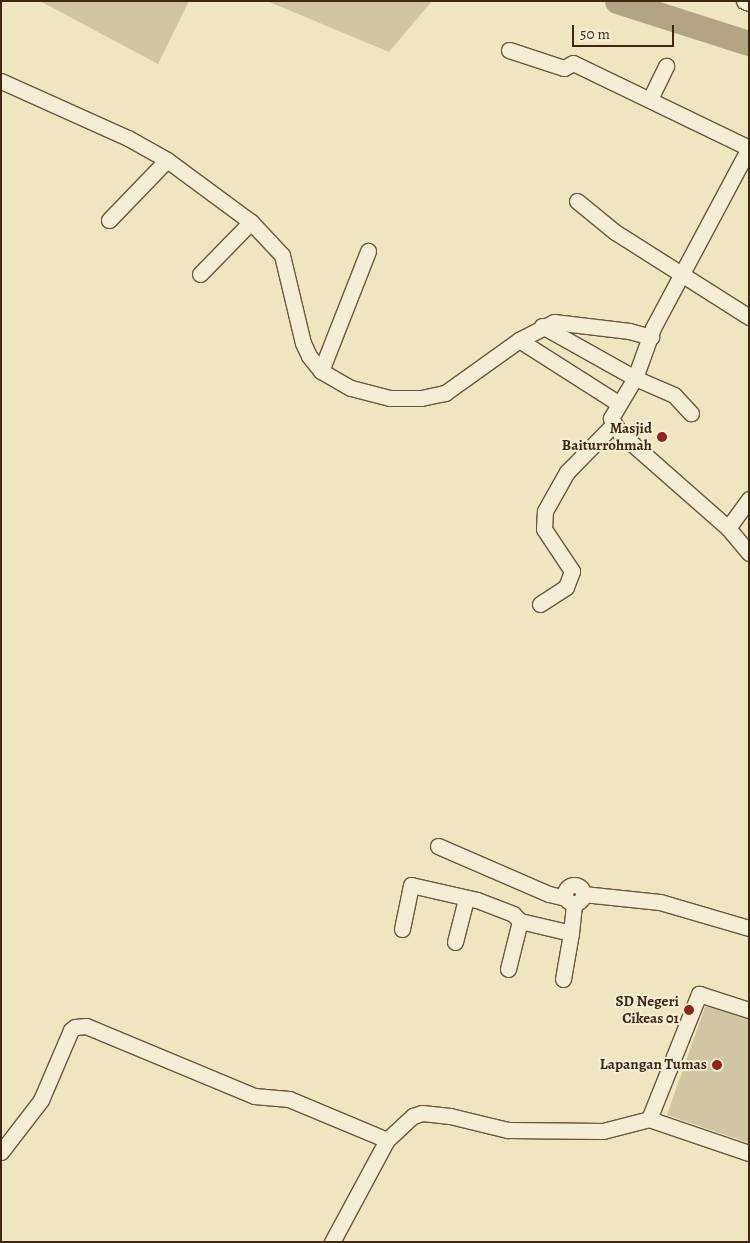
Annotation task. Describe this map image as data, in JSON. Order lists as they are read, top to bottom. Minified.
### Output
{"places":["Masjid Baiturrohmah","SD Negeri Cikeas 01","Lapangan Tumas"],"scale_bar":"50 m"}
